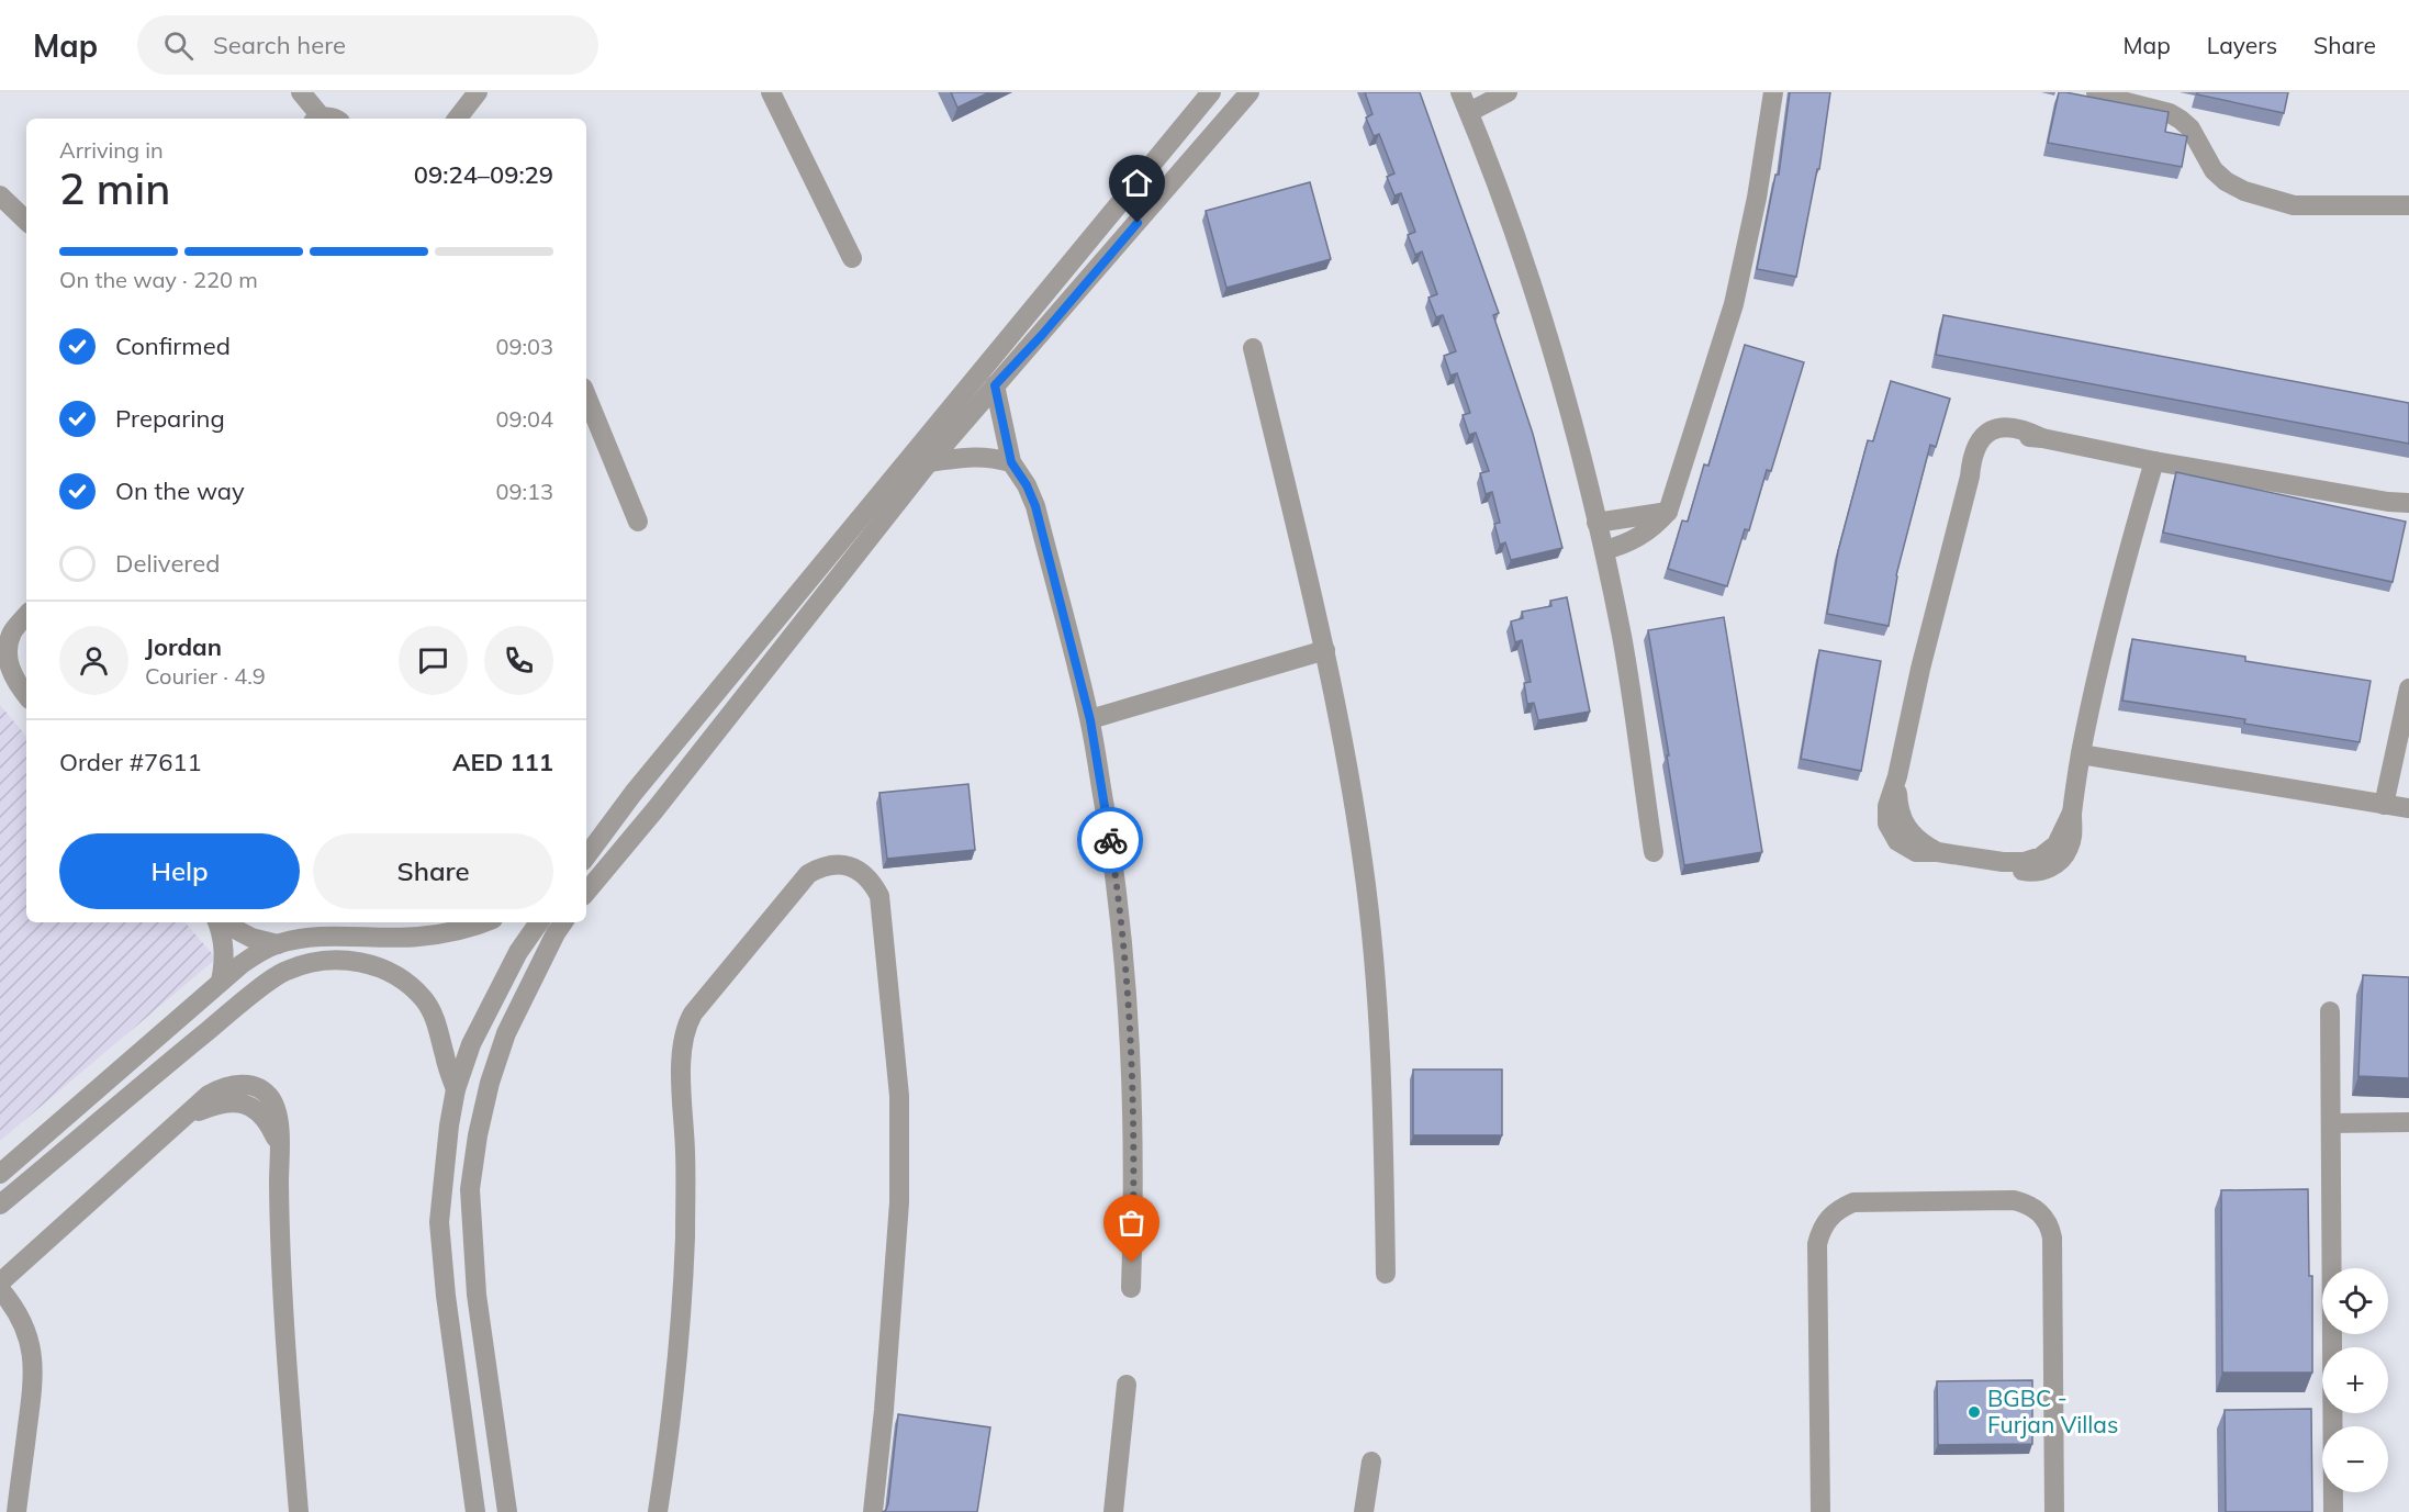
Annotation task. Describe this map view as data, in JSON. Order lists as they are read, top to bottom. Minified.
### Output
{"places":["BGBC - Furjan Villas"],"page":{"header":"Map","search":"Search here","nav":["Map","Layers","Share"],"heading":["2 min","Arriving in","09:24–09:29"],"panel":["Jordan","Courier · 4.9","Order #7611","AED 111"],"bar":"On the way · 220 m","list":[["Confirmed","09:03"],["Preparing","09:04"],["On the way","09:13"],"Delivered"],"buttons":["Help","Share"],"map_buttons":["+","−"]}}
